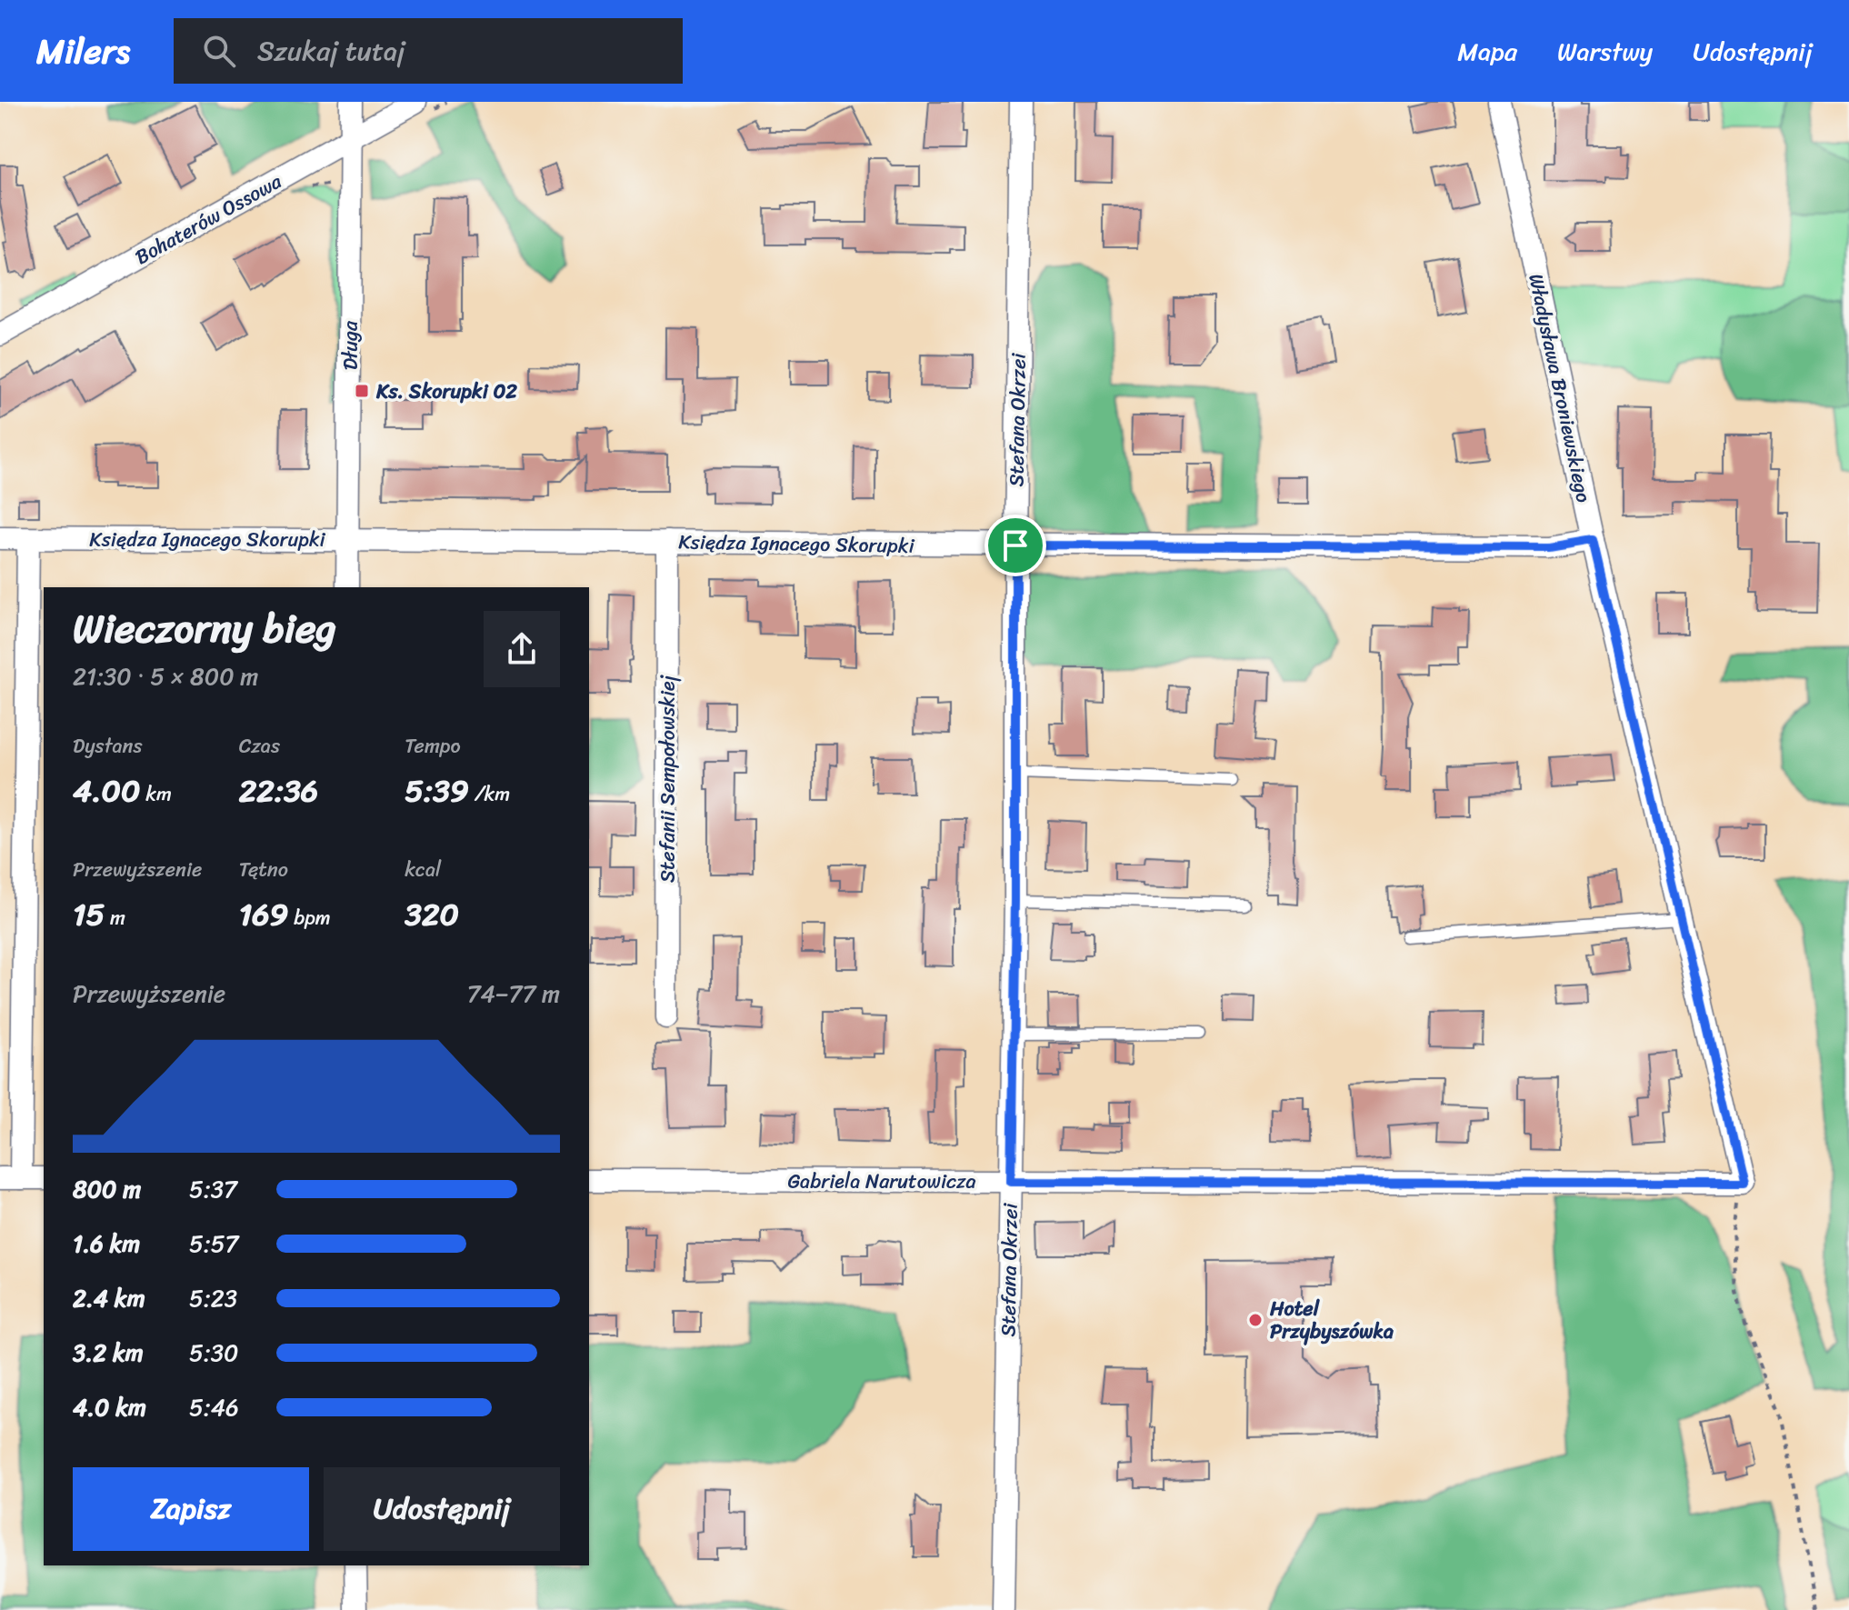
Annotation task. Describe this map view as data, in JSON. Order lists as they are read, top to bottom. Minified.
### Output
{"streets":{"street":["Bohaterów Ossowa","Długa","Władysława Broniewskiego","Stefana Okrzei","Księdza Ignacego Skorupki","Stefanii Sempołowskiej","Gabriela Narutowicza"]},"crossings":[["Bohaterów Ossowa","Długa"],["Długa","Księdza Ignacego Skorupki"],["Władysława Broniewskiego","Księdza Ignacego Skorupki"],["Władysława Broniewskiego","Gabriela Narutowicza"],["Stefana Okrzei","Księdza Ignacego Skorupki"],["Stefana Okrzei","Gabriela Narutowicza"],["Księdza Ignacego Skorupki","Stefanii Sempołowskiej"]],"places":{"transit":["Ks. Skorupki 02"],"other":["Hotel Przybyszówka"]},"page":{"header":"Milers","search":"Szukaj tutaj","nav":["Mapa","Warstwy","Udostępnij"],"heading":["Wieczorny bieg","21:30 · 5 × 800 m"],"stats":[["Dystans","4.00 km"],["Czas","22:36"],["Tempo","5:39 /km"],["Przewyższenie","15 m"],["Tętno","169 bpm"],["kcal","320"]],"chart":["Przewyższenie","74–77 m"],"list":[{"name":"800 m","note":"5:37"},{"name":"1.6 km","note":"5:57"},{"name":"2.4 km","note":"5:23"},{"name":"3.2 km","note":"5:30"},{"name":"4.0 km","note":"5:46"}],"buttons":["Zapisz","Udostępnij"]}}
